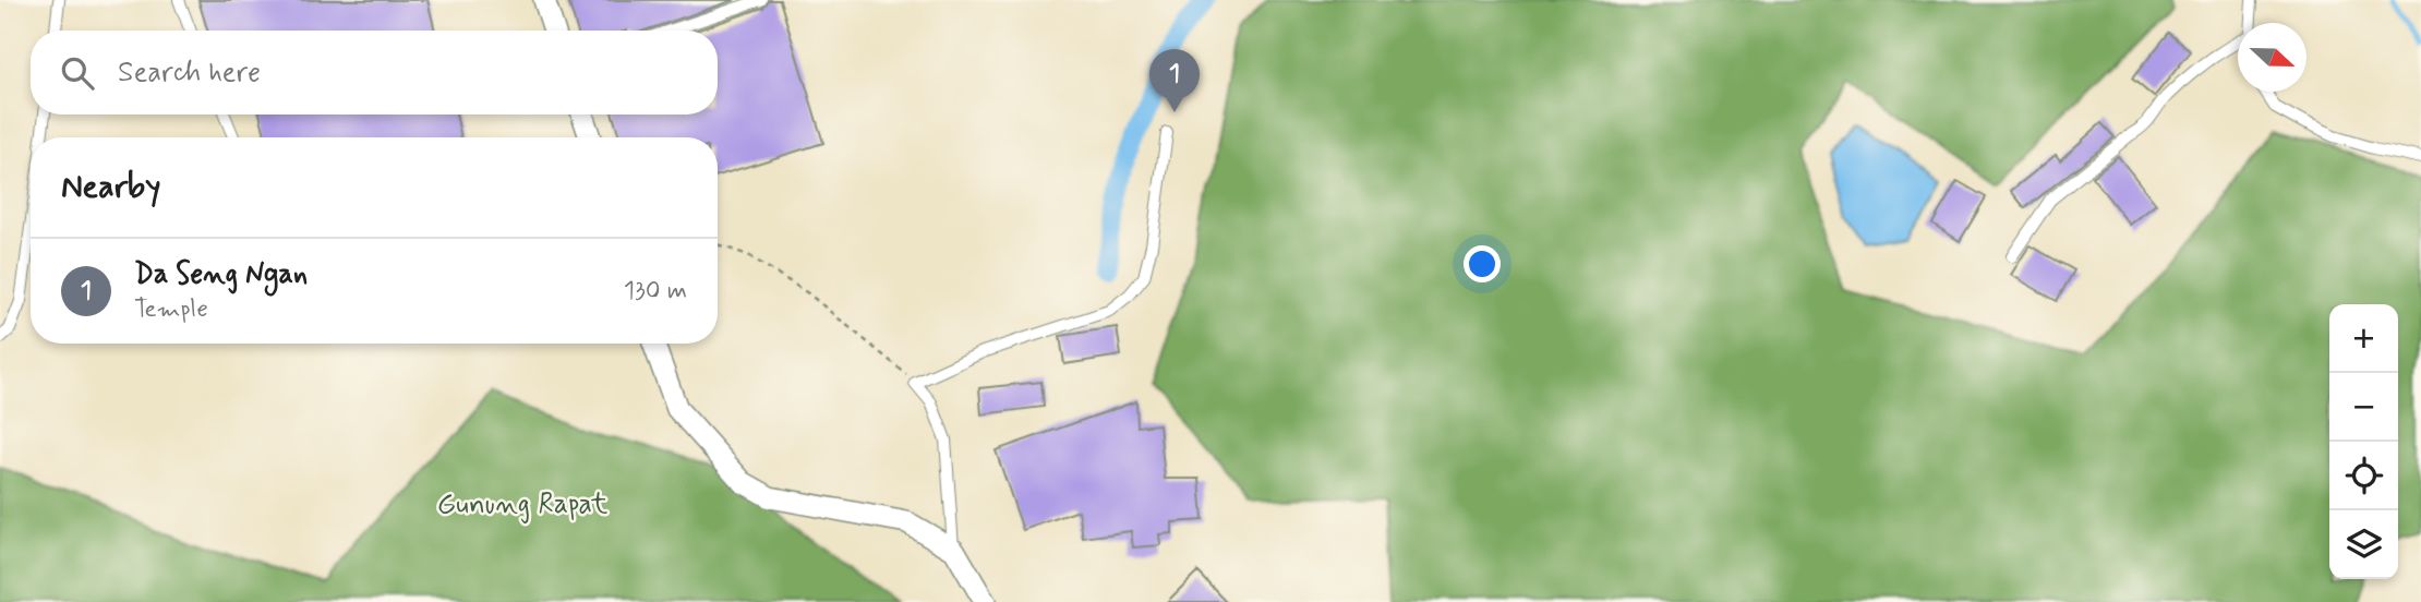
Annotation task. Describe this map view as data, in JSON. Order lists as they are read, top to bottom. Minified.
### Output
{"parks":["Gunung Rapat"],"north":"right","page":{"search":"Search here","pins":"1","heading":"Nearby","list":[{"mark":"1","name":"Da Seng Ngan","note":"Temple","value":"130 m"}],"map_buttons":["+","−"]}}
